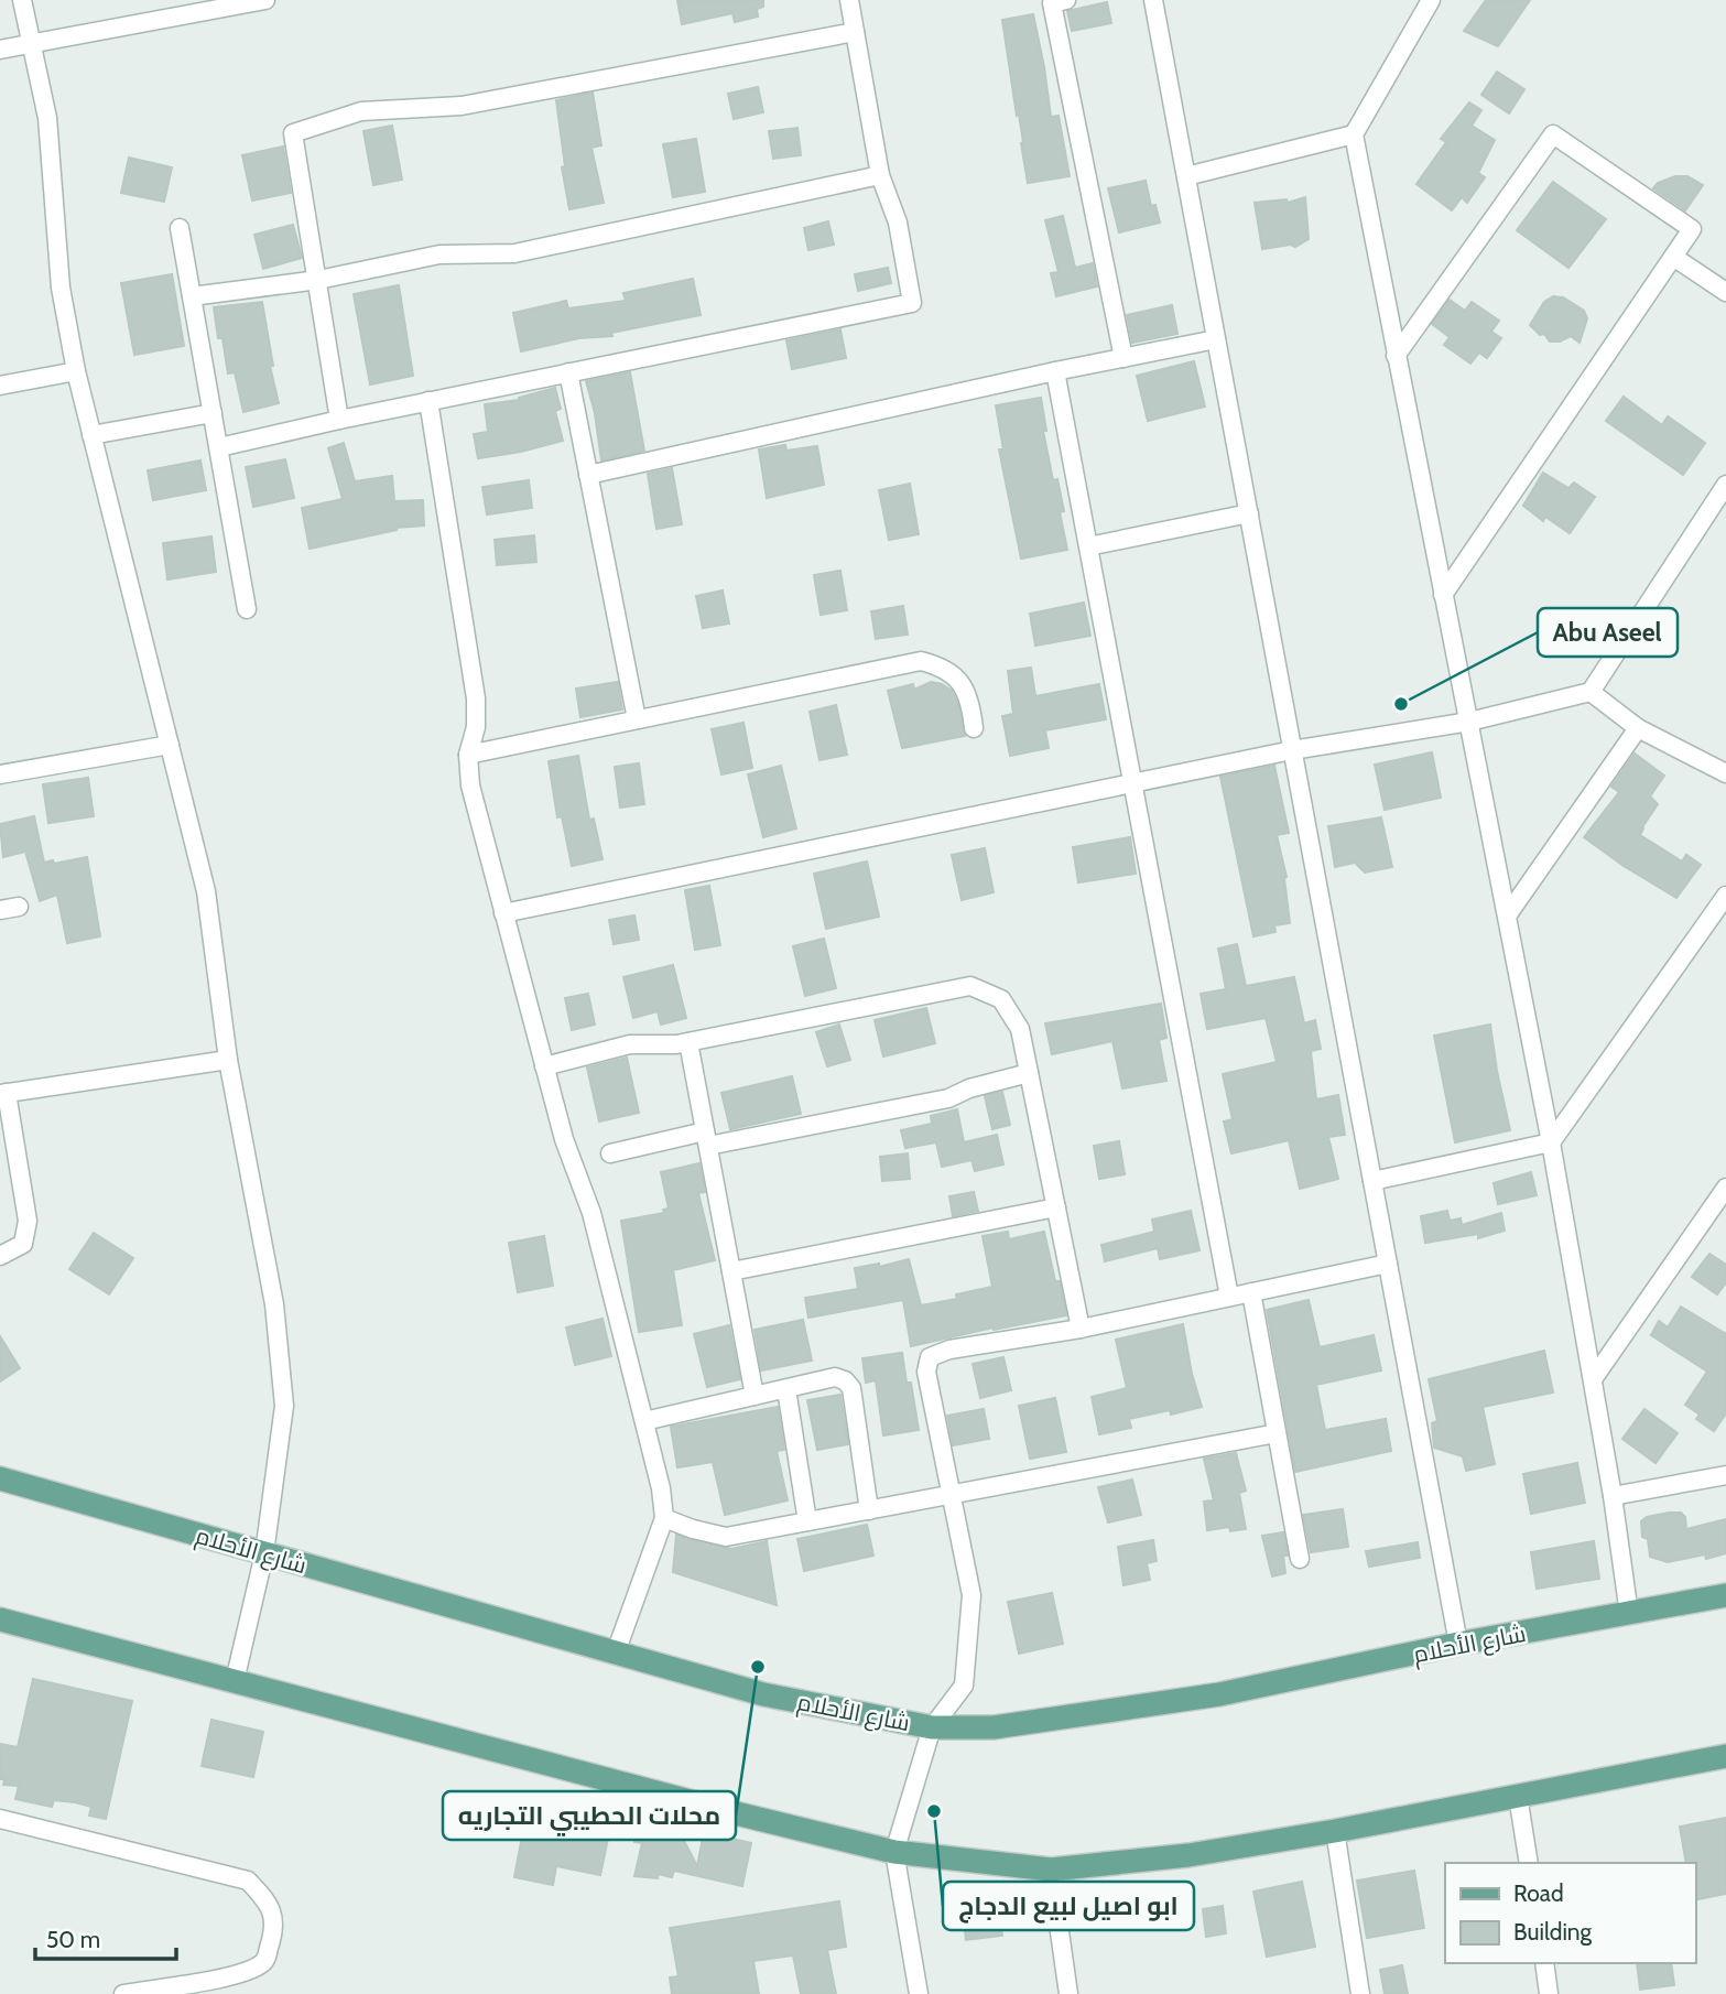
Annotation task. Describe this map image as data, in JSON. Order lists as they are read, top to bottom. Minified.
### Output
{"streets":{"main road":["شارع الأحلام"]},"places":["Abu Aseel","محلات الحطيبي التجاريه","ابو اصيل لبيع الدجاج"],"legend":["Road","Building"],"scale_bar":"50 m"}
